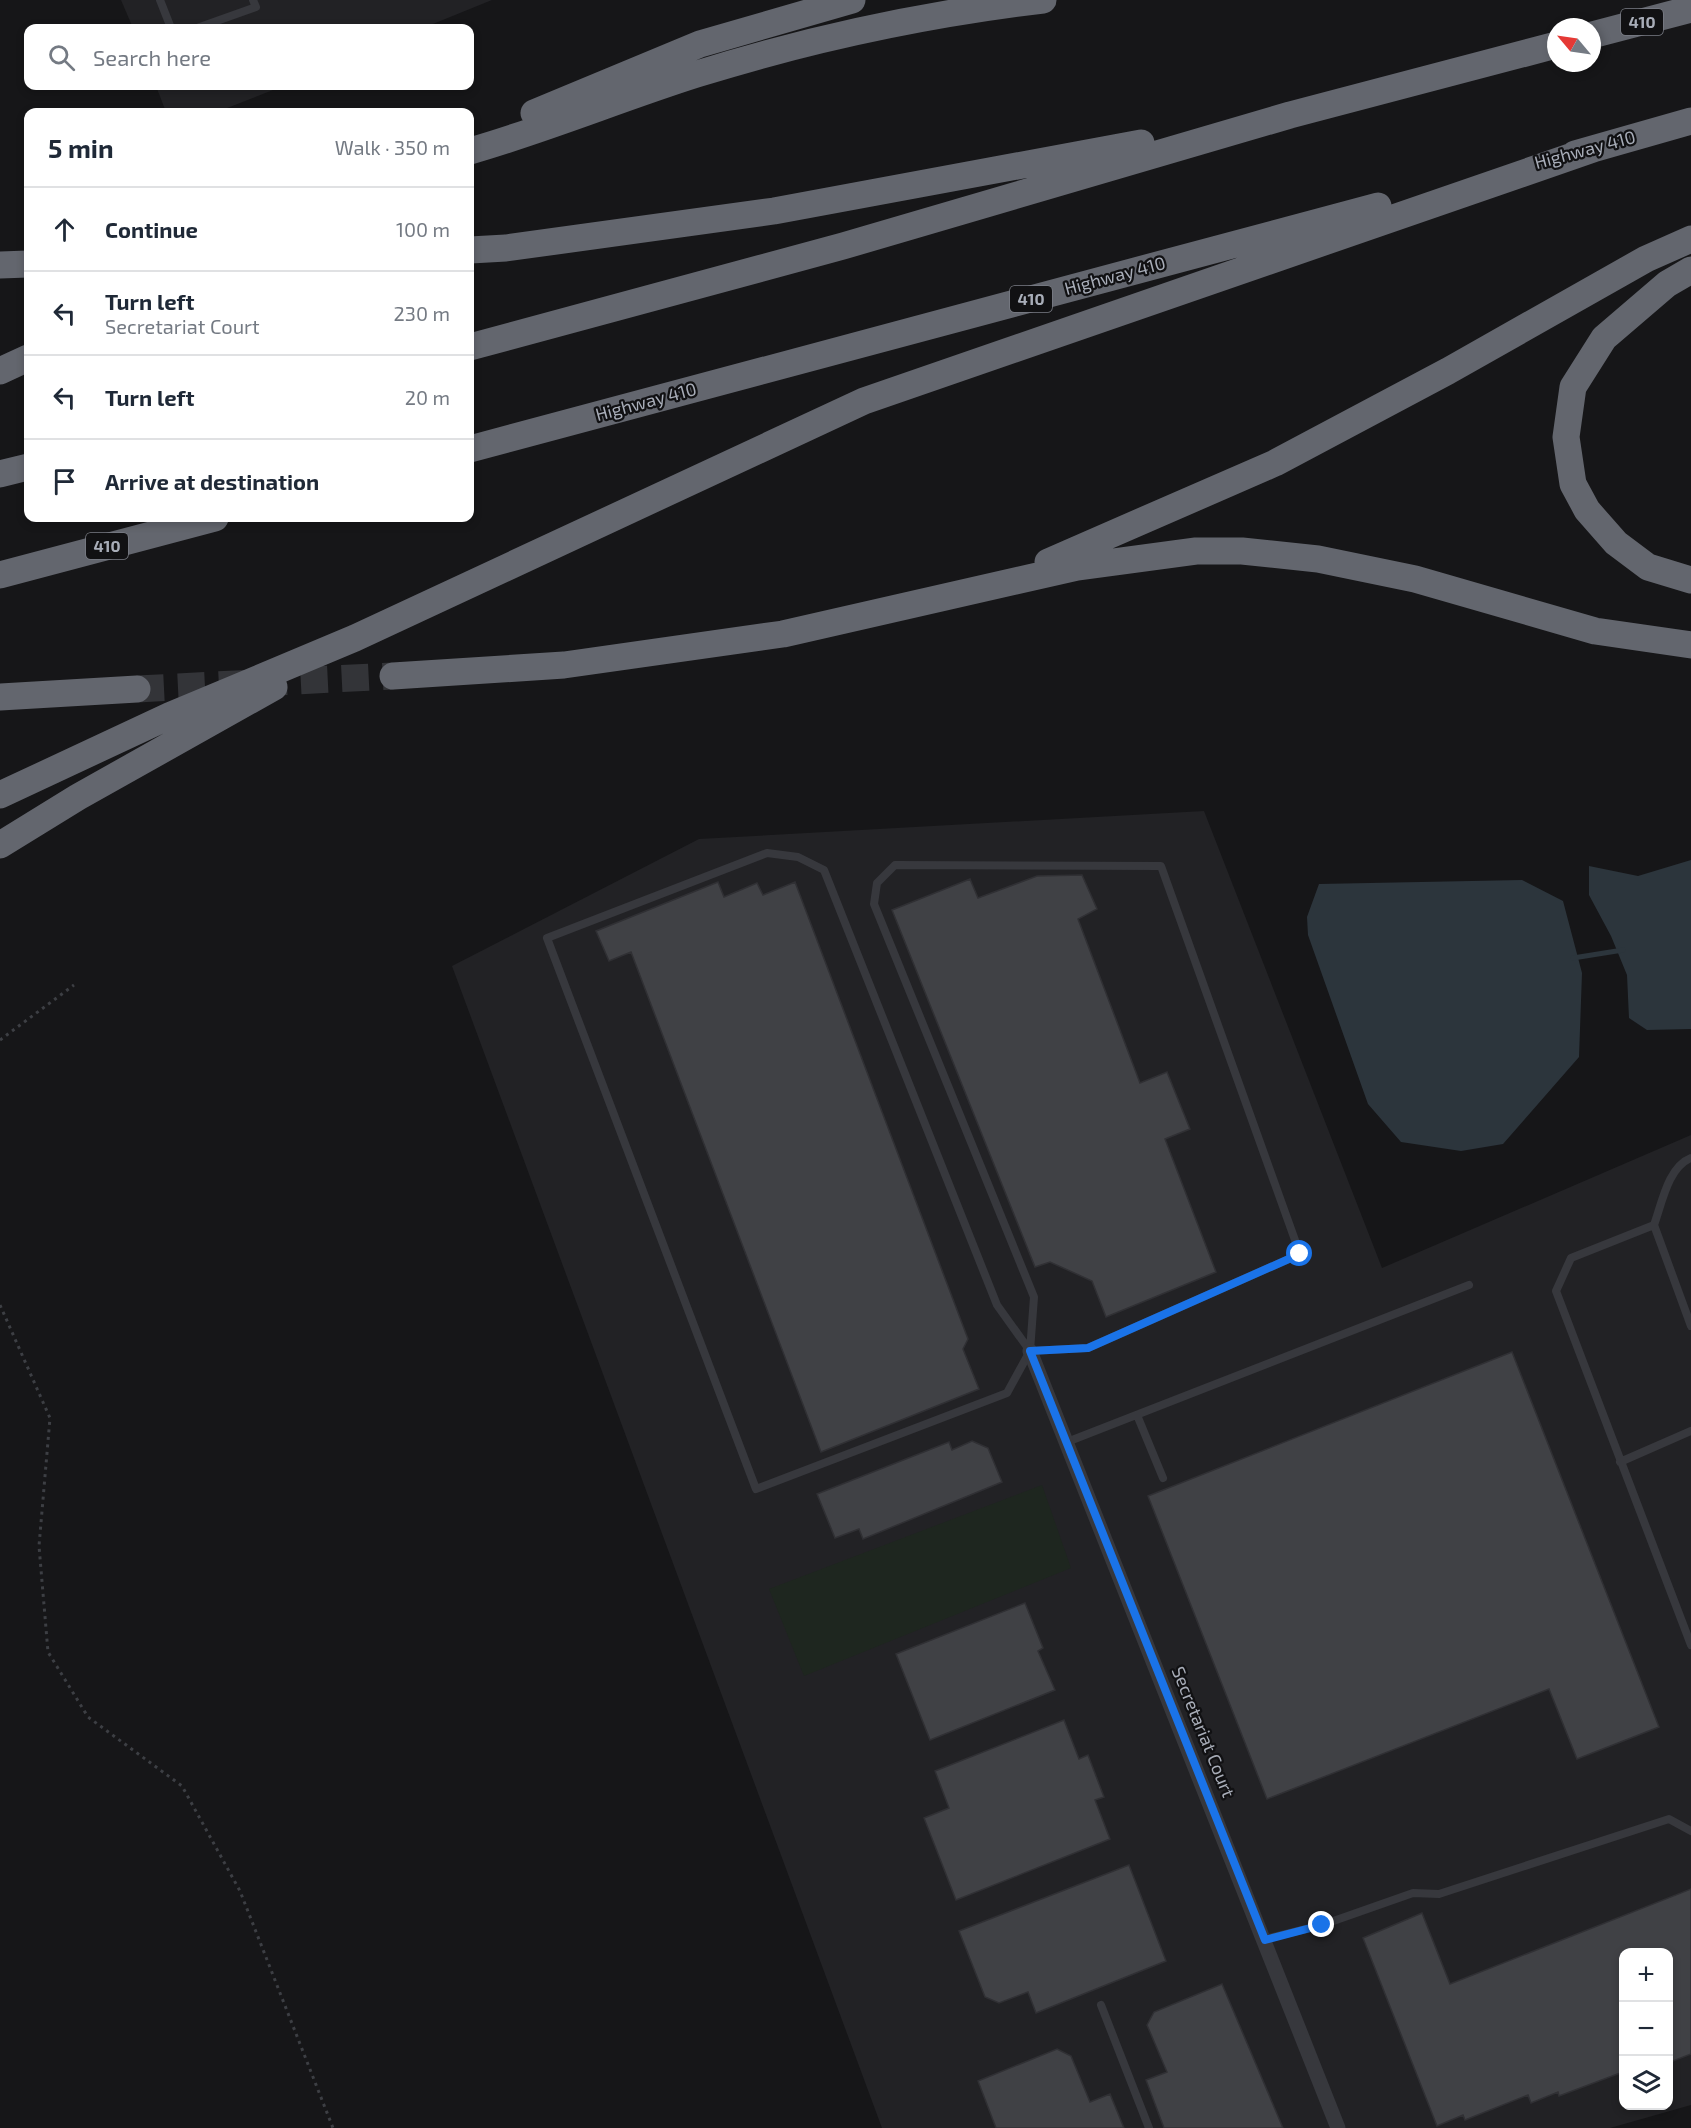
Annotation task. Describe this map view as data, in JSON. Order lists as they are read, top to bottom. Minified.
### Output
{"streets":{"highway":["410","Highway 410"],"street":["Secretariat Court"]},"north":"top left","page":{"search":"Search here","heading":["5 min","Walk · 350 m"],"list":[["Continue","100 m"],["Turn left","Secretariat Court","230 m"],["Turn left","20 m"],"Arrive at destination"],"map_buttons":["+","−"]}}
